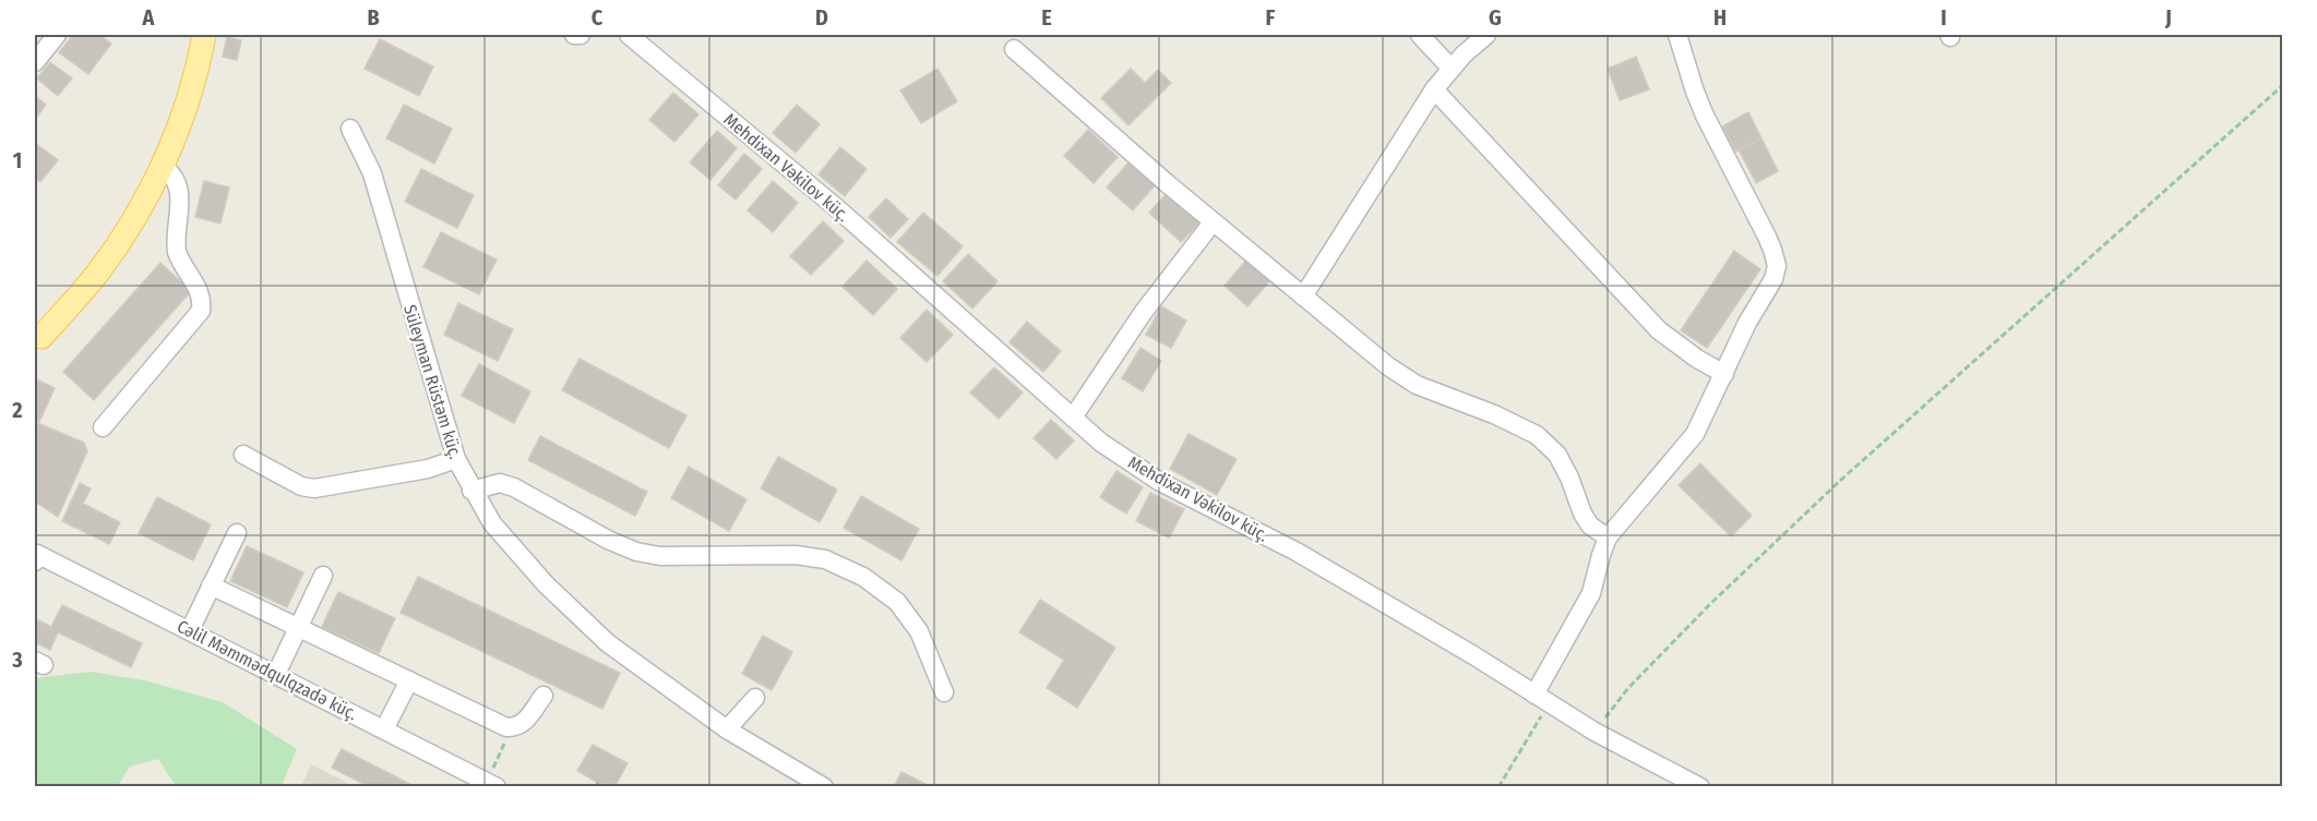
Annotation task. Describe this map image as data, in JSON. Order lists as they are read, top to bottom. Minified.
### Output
{"streets":{"street":["Mehdixan Vəkilov küç.","Süleyman Rüstəm küç.","Cəlil Məmmədqulqzadə küç."]},"grid":{"columns":["A","B","C","D","E","F","G","H","I","J"],"rows":["1","2","3"]}}
